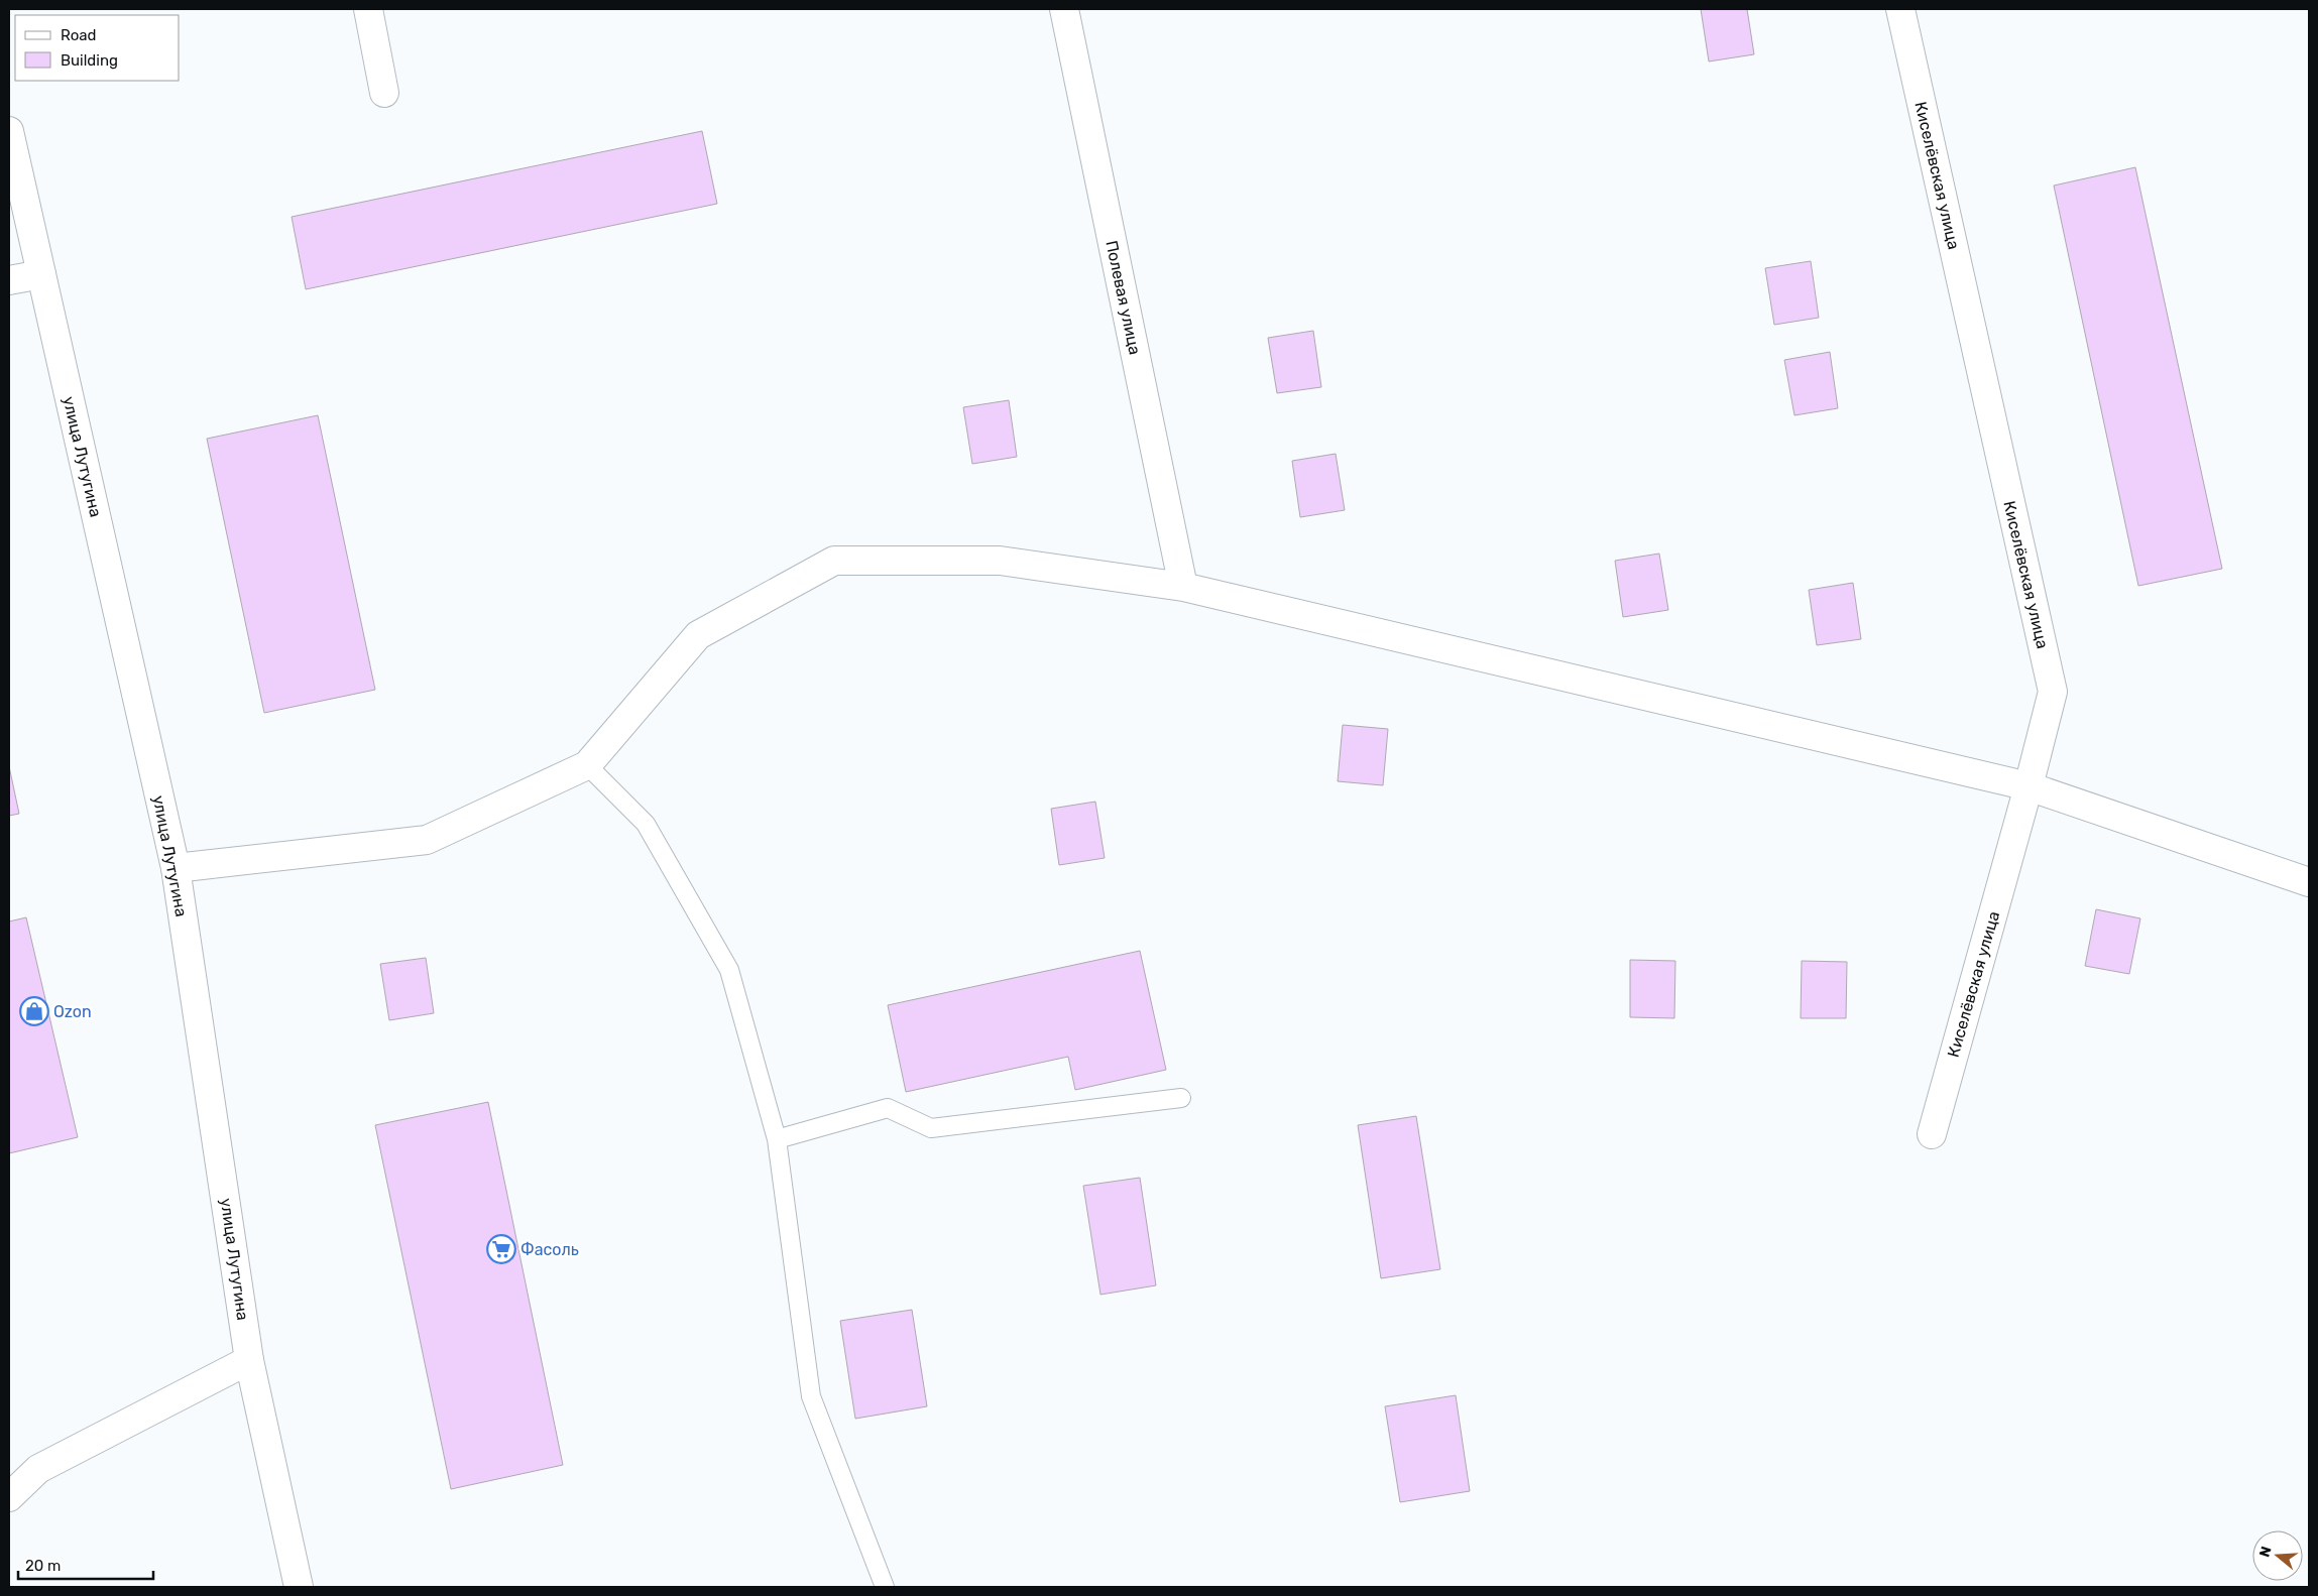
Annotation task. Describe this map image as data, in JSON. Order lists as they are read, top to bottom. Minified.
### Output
{"streets":{"street":["Киселёвская улица","Полевая улица","улица Лутугина"]},"places":{"shop":["Ozon"],"supermarket":["Фасоль"]},"legend":["Road","Building"],"scale_bar":"20 m","north":"left"}
